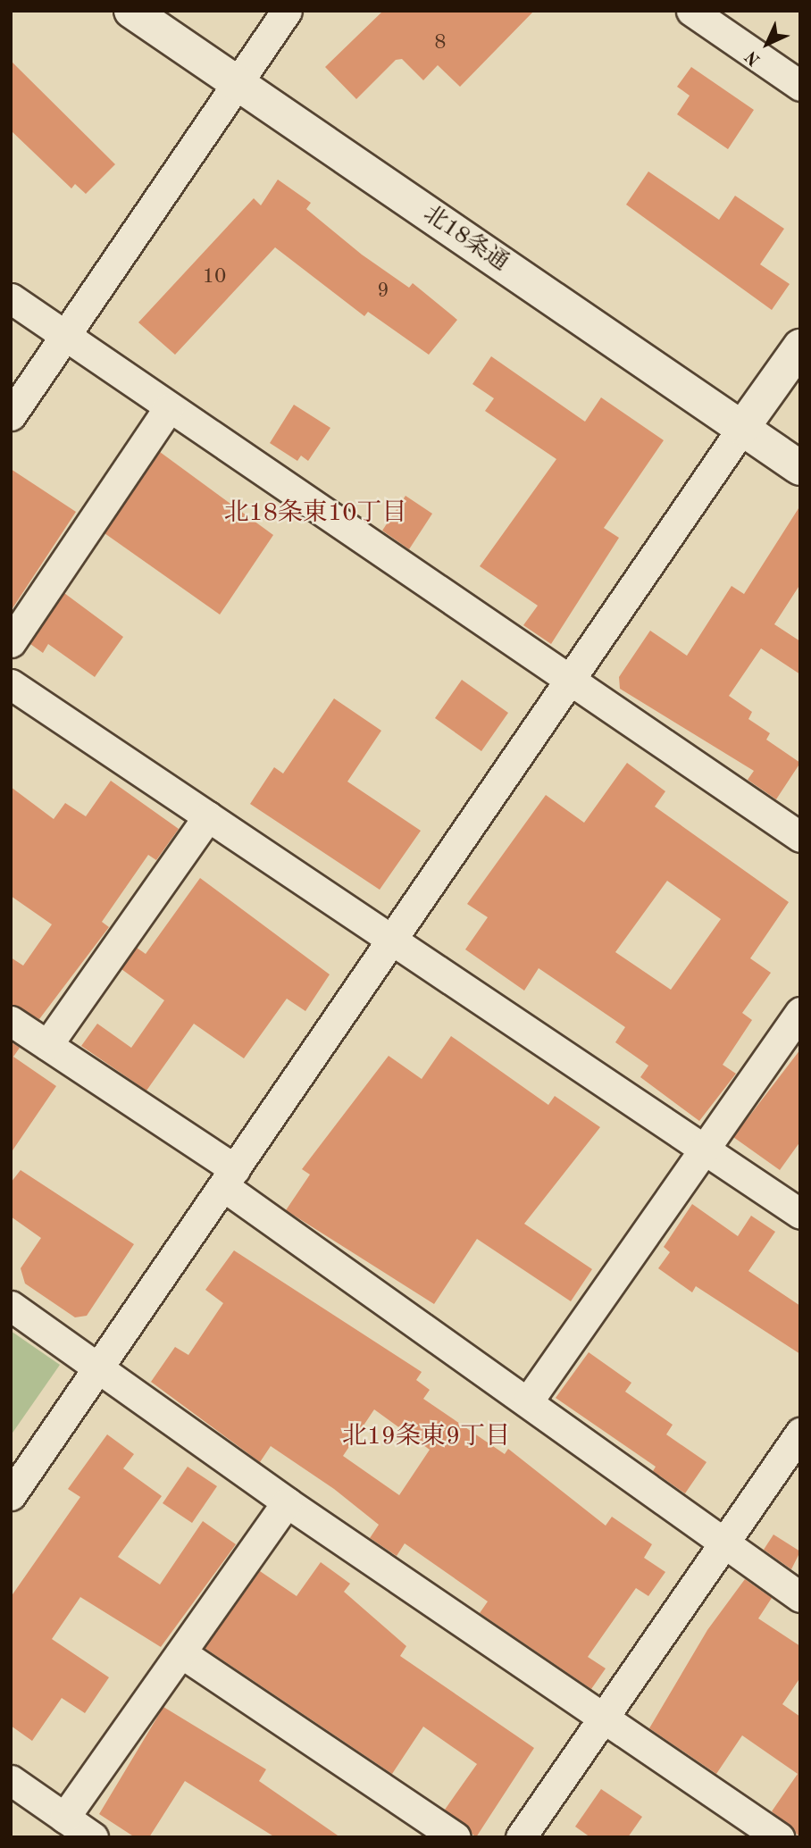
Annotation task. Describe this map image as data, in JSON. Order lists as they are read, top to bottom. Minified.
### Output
{"streets":{"street":["北18条通"]},"districts":["北18条東10丁目","北19条東9丁目"],"house_numbers":["8","10","9"],"north":"bottom left"}
